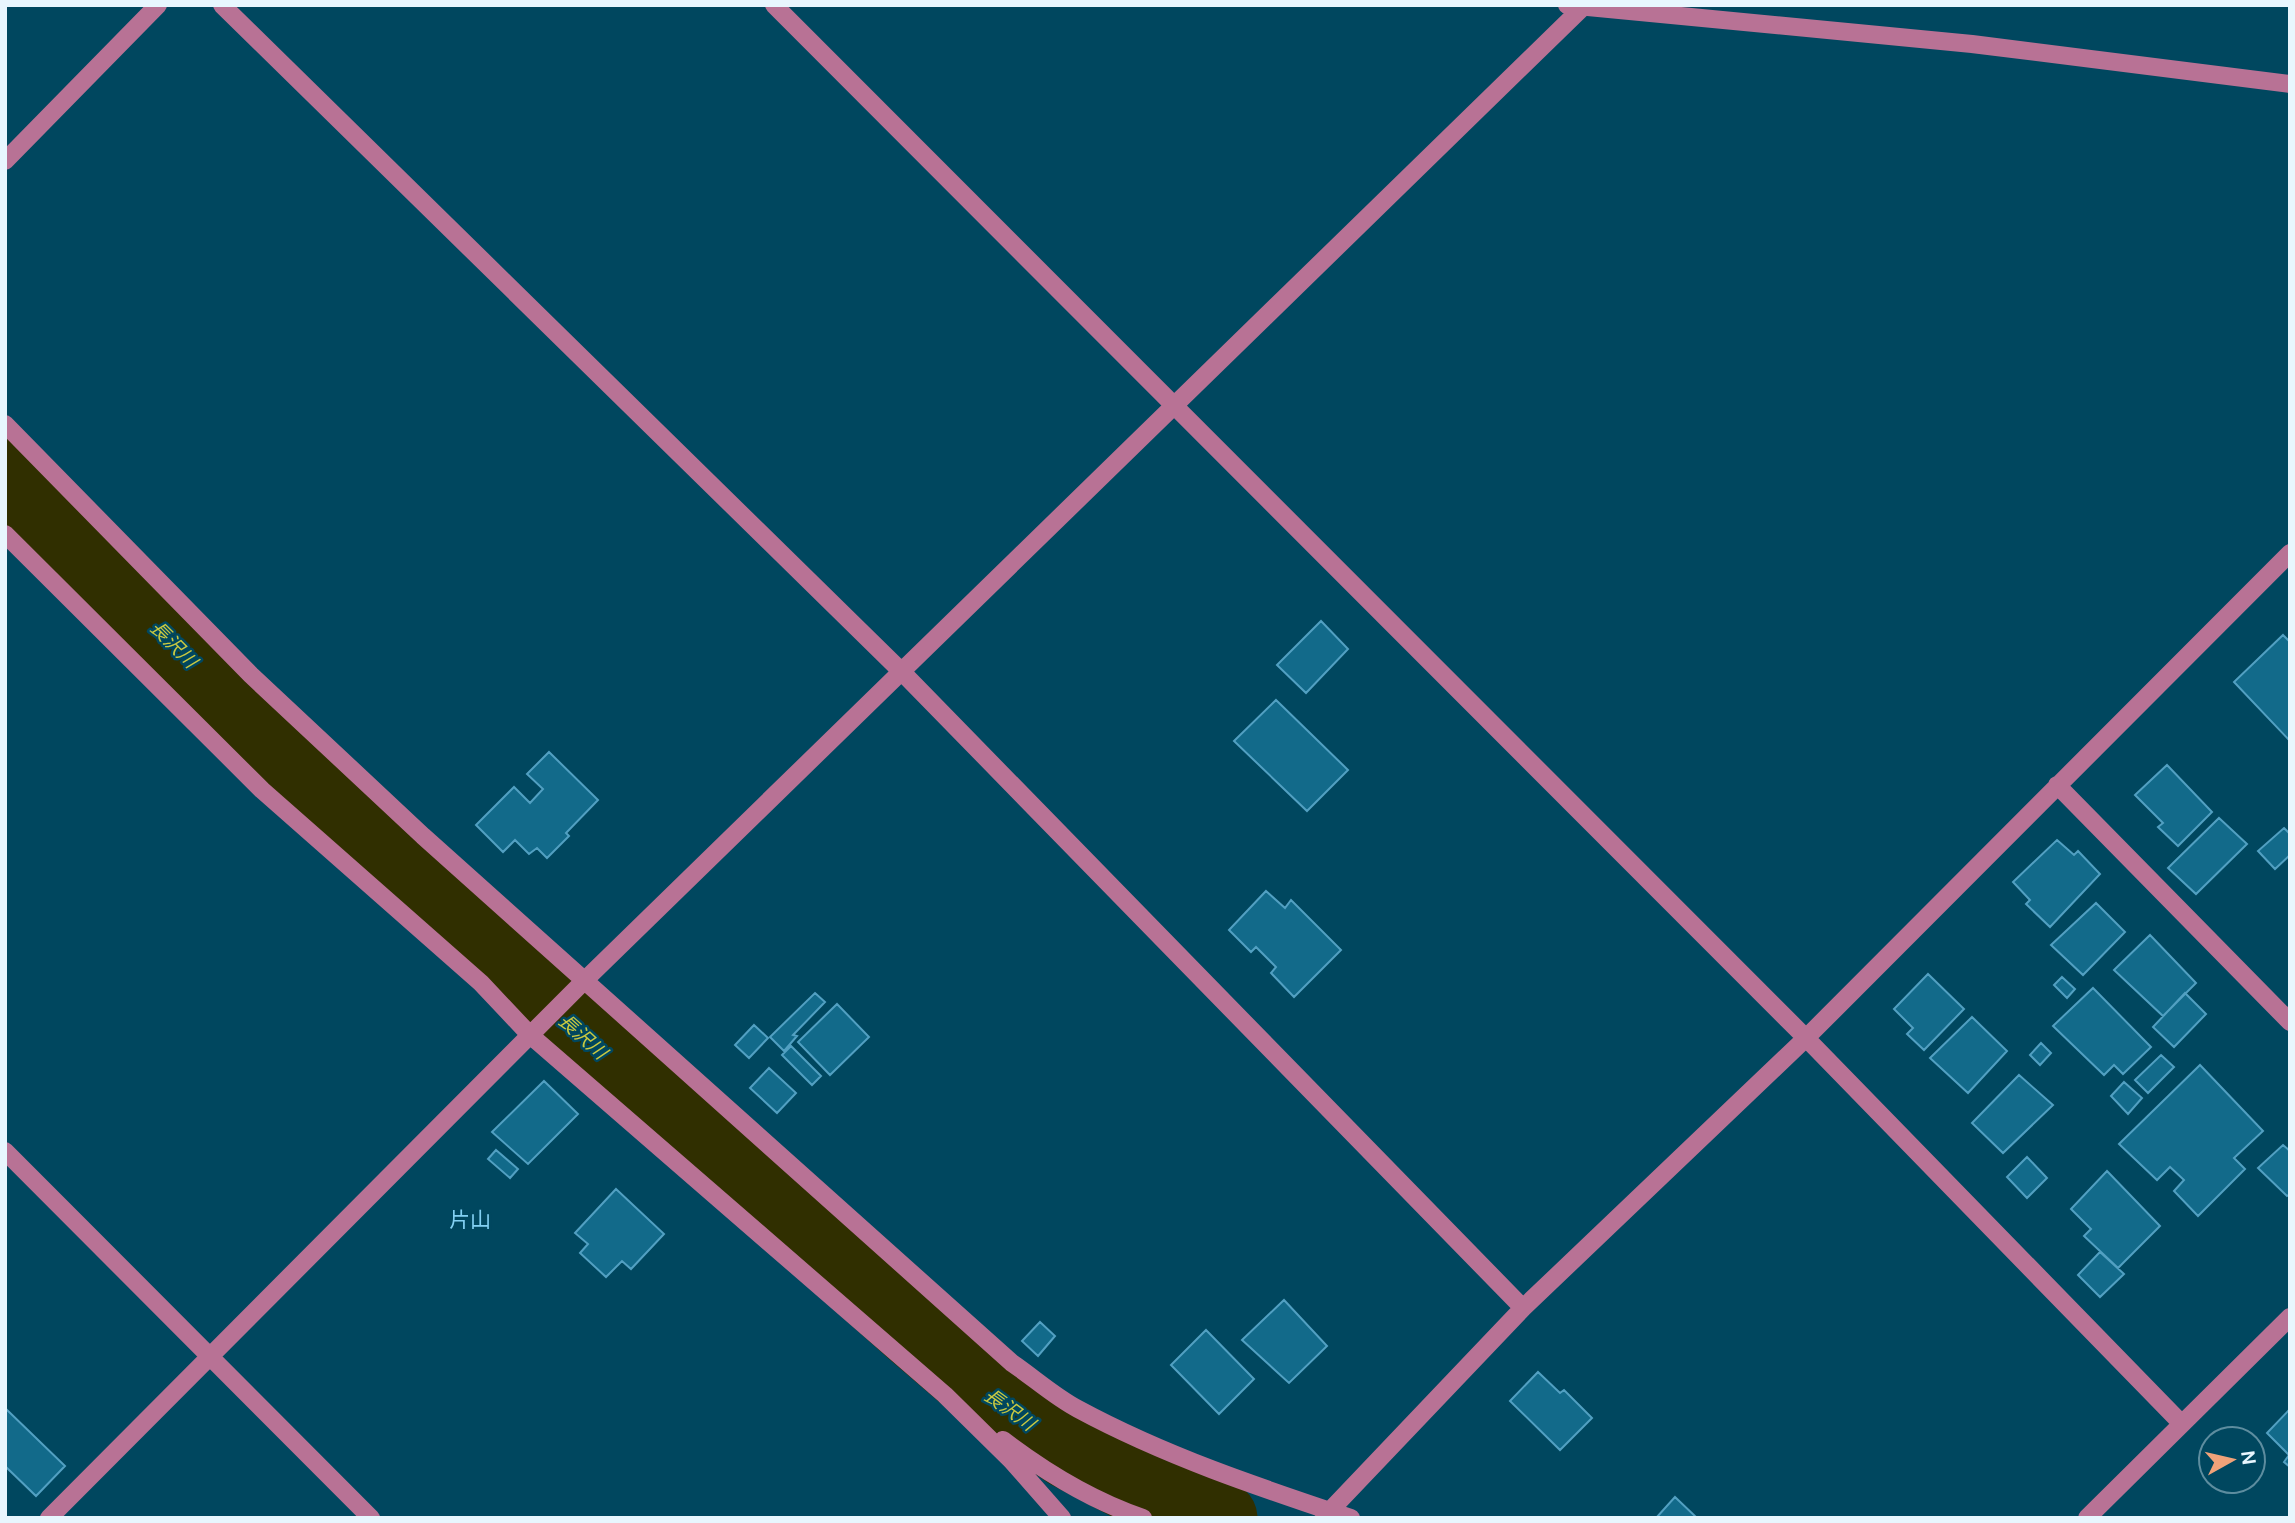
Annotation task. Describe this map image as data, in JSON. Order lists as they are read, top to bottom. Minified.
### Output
{"districts":["片山"],"water":["長沢川"],"north":"right"}
